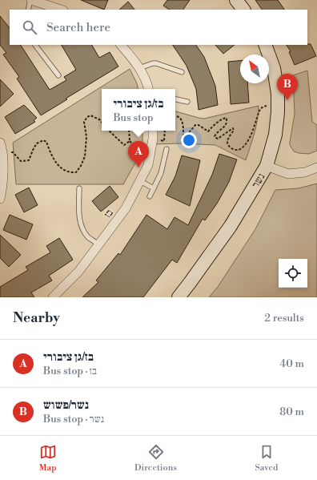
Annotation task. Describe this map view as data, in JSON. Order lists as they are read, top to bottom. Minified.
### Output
{"streets":{"street":["נשר","בז"]},"north":"top left","page":{"search":"Search here","pins":["B","A"],"popup":["בז/גן ציבורי","Bus stop"],"heading":["Nearby","2 results"],"list":[{"mark":"A","name":"בז/גן ציבורי","note":"Bus stop · בז","value":"40 m"},{"mark":"B","name":"נשר/פשוש","note":"Bus stop · נשר","value":"80 m"}],"nav":["Map","Directions","Saved"]}}
